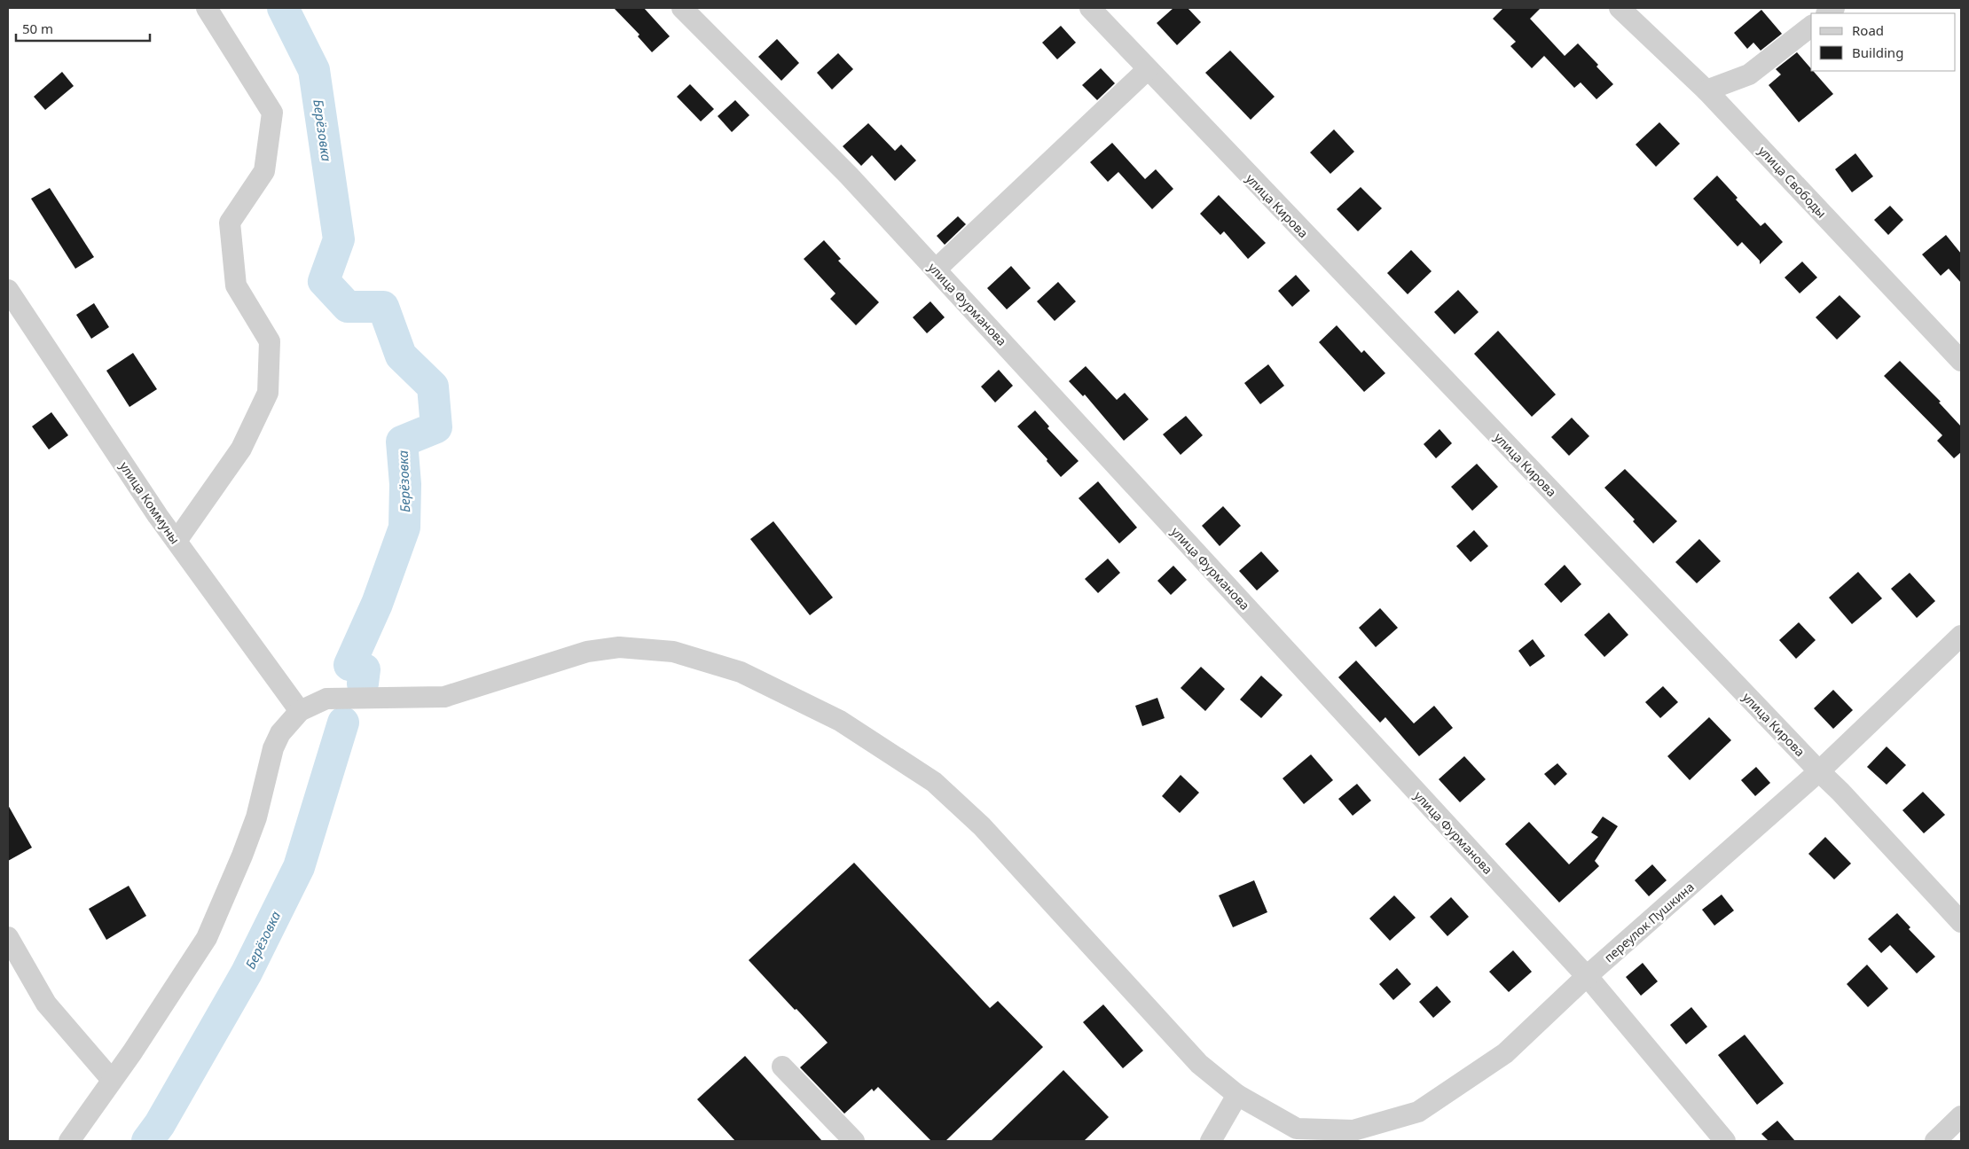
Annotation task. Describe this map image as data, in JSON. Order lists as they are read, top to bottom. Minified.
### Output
{"streets":{"street":["улица Свободы","улица Кирова","улица Фурманова","улица Коммуны","переулок Пушкина"]},"crossings":[["улица Кирова","переулок Пушкина"],["улица Фурманова","переулок Пушкина"]],"water":["Берёзовка"],"legend":["Road","Building"],"scale_bar":"50 m"}
